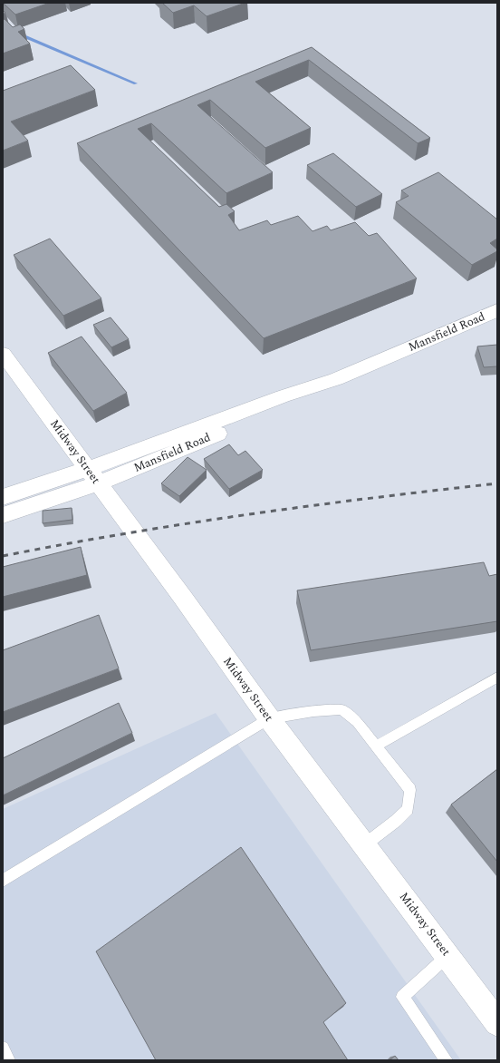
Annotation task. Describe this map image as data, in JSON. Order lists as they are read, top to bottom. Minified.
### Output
{"streets":{"street":["Mansfield Road","Midway Street"]},"crossings":[["Mansfield Road","Midway Street"]]}
